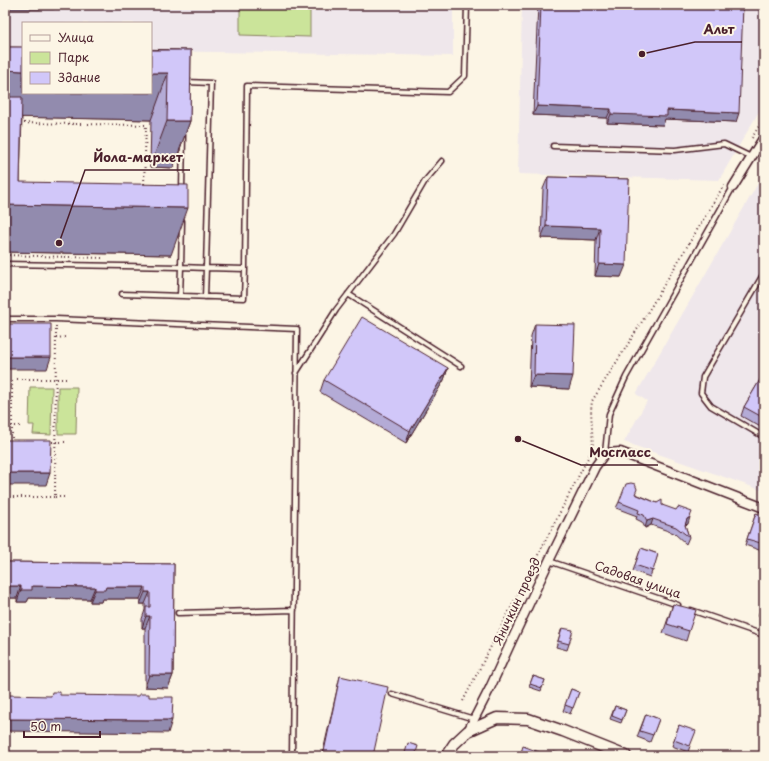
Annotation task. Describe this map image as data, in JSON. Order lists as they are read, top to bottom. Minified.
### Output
{"streets":{"street":["Яничкин проезд"],"lane":["Садовая улица"]},"crossings":[["Садовая улица","Яничкин проезд"]],"places":["Альт","Йола-маркет","Мосгласс"],"legend":["Улица","Парк","Здание"],"scale_bar":"50 m"}
